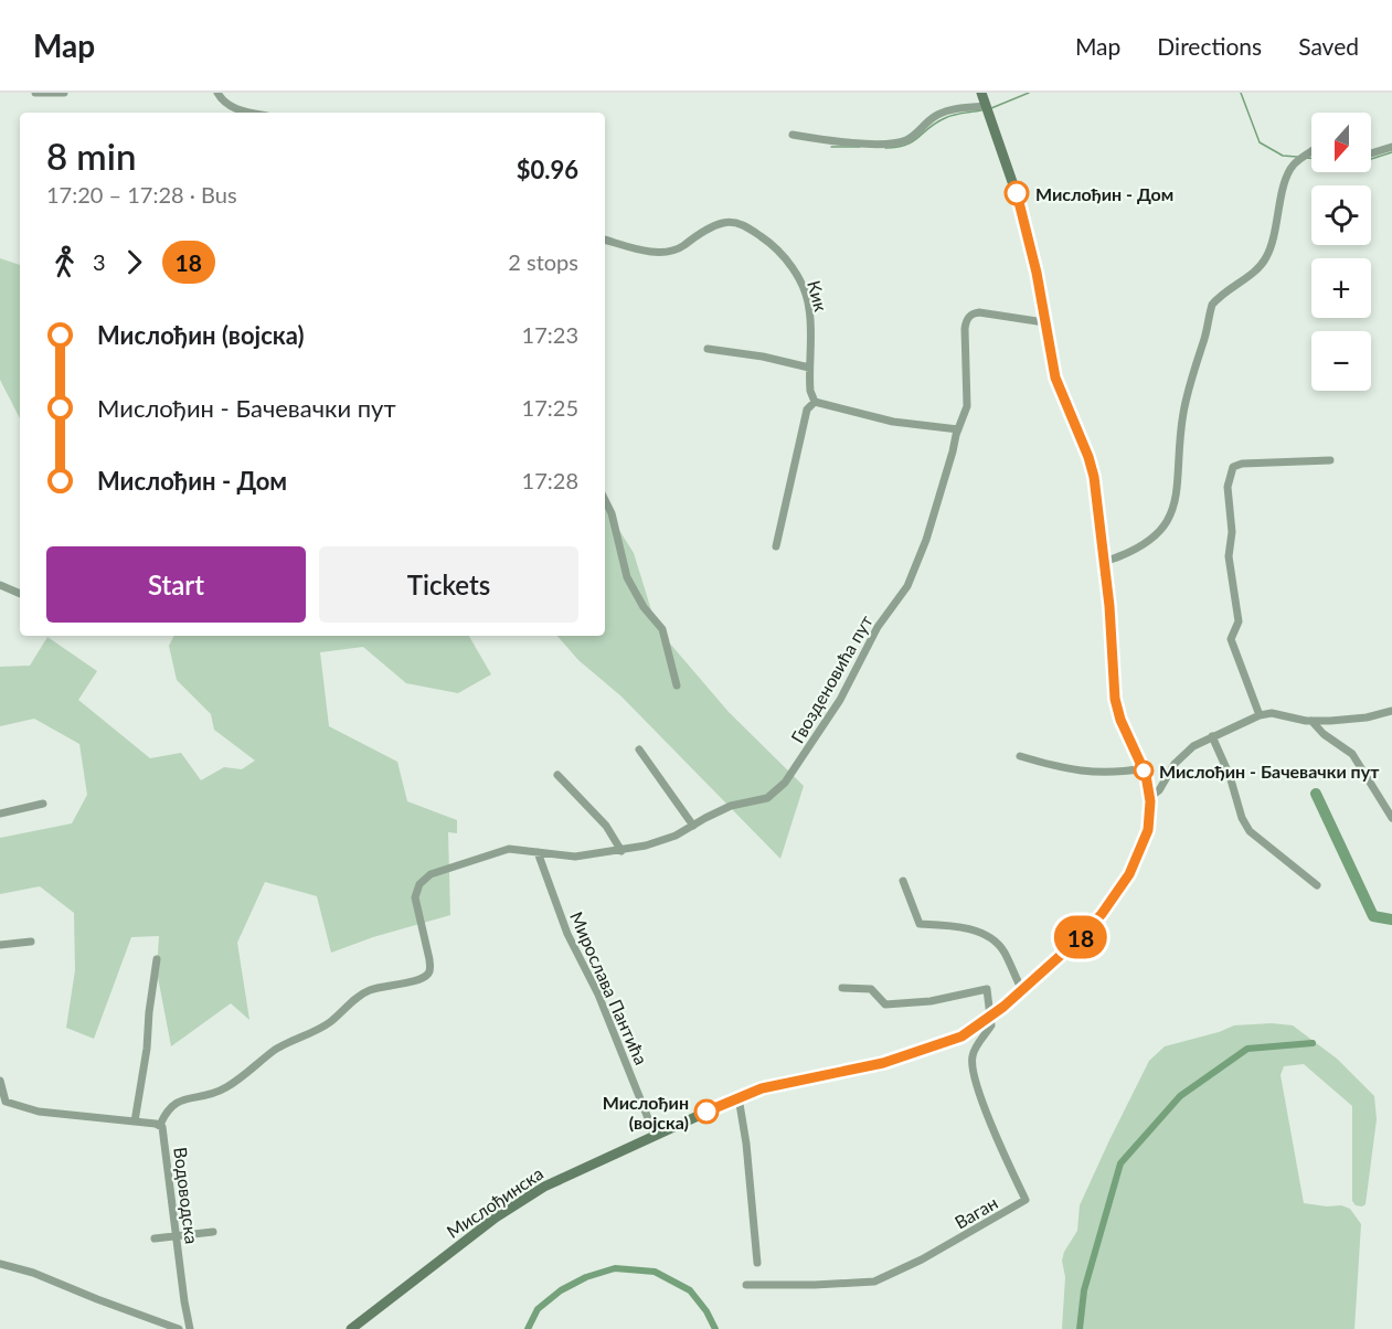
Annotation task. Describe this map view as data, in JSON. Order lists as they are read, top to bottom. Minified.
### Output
{"streets":{"main road":["Мислођинска"],"street":["Кик","Гвозденовића пут","Мирослава Пантића","Водоводска","Ваган"]},"crossings":[["Гвозденовића пут","Мирослава Пантића"],["Гвозденовића пут","Водоводска"],["Гвозденовића пут","Мислођинска"],["Мирослава Пантића","Мислођинска"],["Мислођинска","Ваган"]],"places":["Мислођин - Дом","Мислођин - Бачевачки пут","Мислођин (војска)"],"lines":["bus line 18"],"north":"bottom","page":{"header":"Map","nav":["Map","Directions","Saved"],"on_map":"18","map_buttons":["+","−"],"heading":["8 min","17:20 – 17:28 · Bus","$0.96"],"legs":["3","18","2 stops"],"list":[{"name":"Мислођин (војска)","value":"17:23"},{"name":"Мислођин - Бачевачки пут","value":"17:25"},{"name":"Мислођин - Дом","value":"17:28"}],"buttons":["Start","Tickets"]}}
